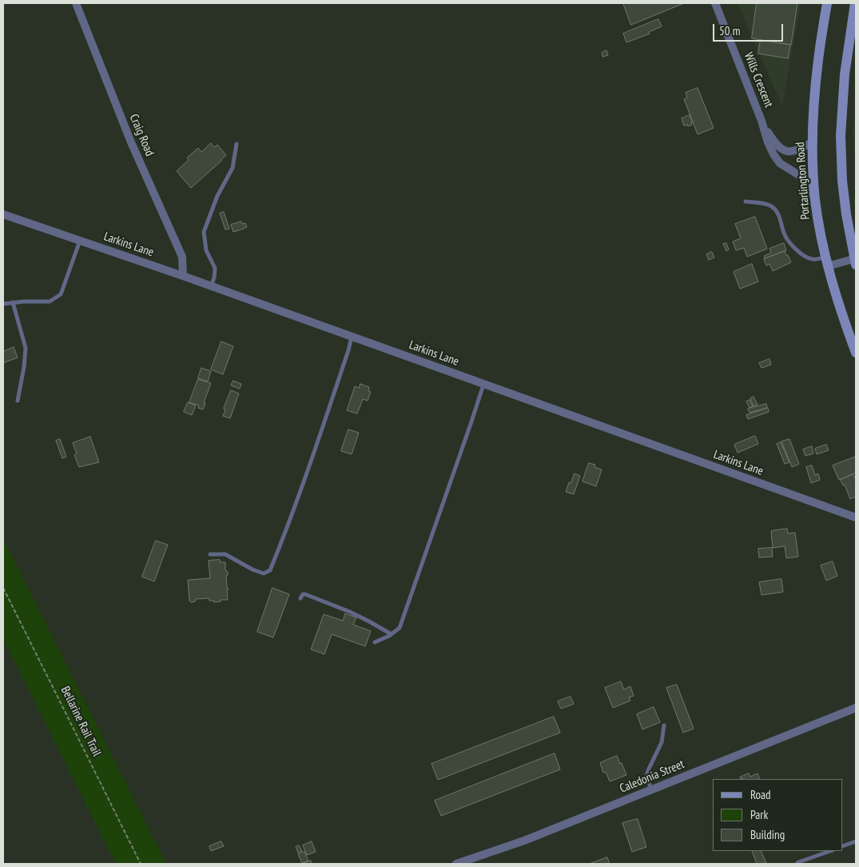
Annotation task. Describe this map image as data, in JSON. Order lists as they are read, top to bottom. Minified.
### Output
{"streets":{"main road":["Portarlington Road"],"street":["Wills Crescent","Craig Road","Larkins Lane","Caledonia Street"],"path":["Bellarine Rail Trail"]},"crossings":[["Wills Crescent","Portarlington Road"],["Craig Road","Larkins Lane"]],"legend":["Road","Park","Building"],"scale_bar":"50 m"}
